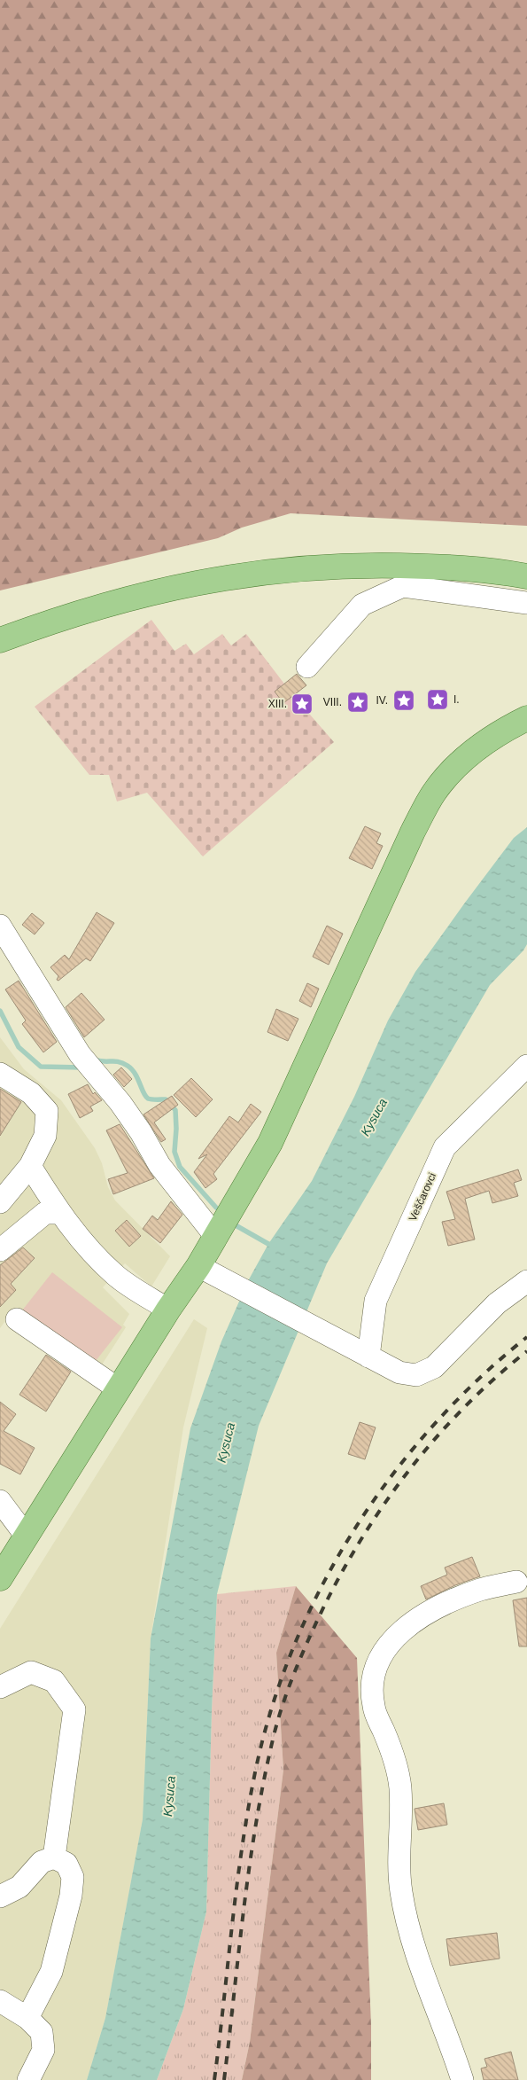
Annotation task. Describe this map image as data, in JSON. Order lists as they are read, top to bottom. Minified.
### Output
{"streets":{"street":["Veščarovci"]},"water":["Kysuca"],"places":{"place":["I.","IV.","VIII.","XIII."]}}
